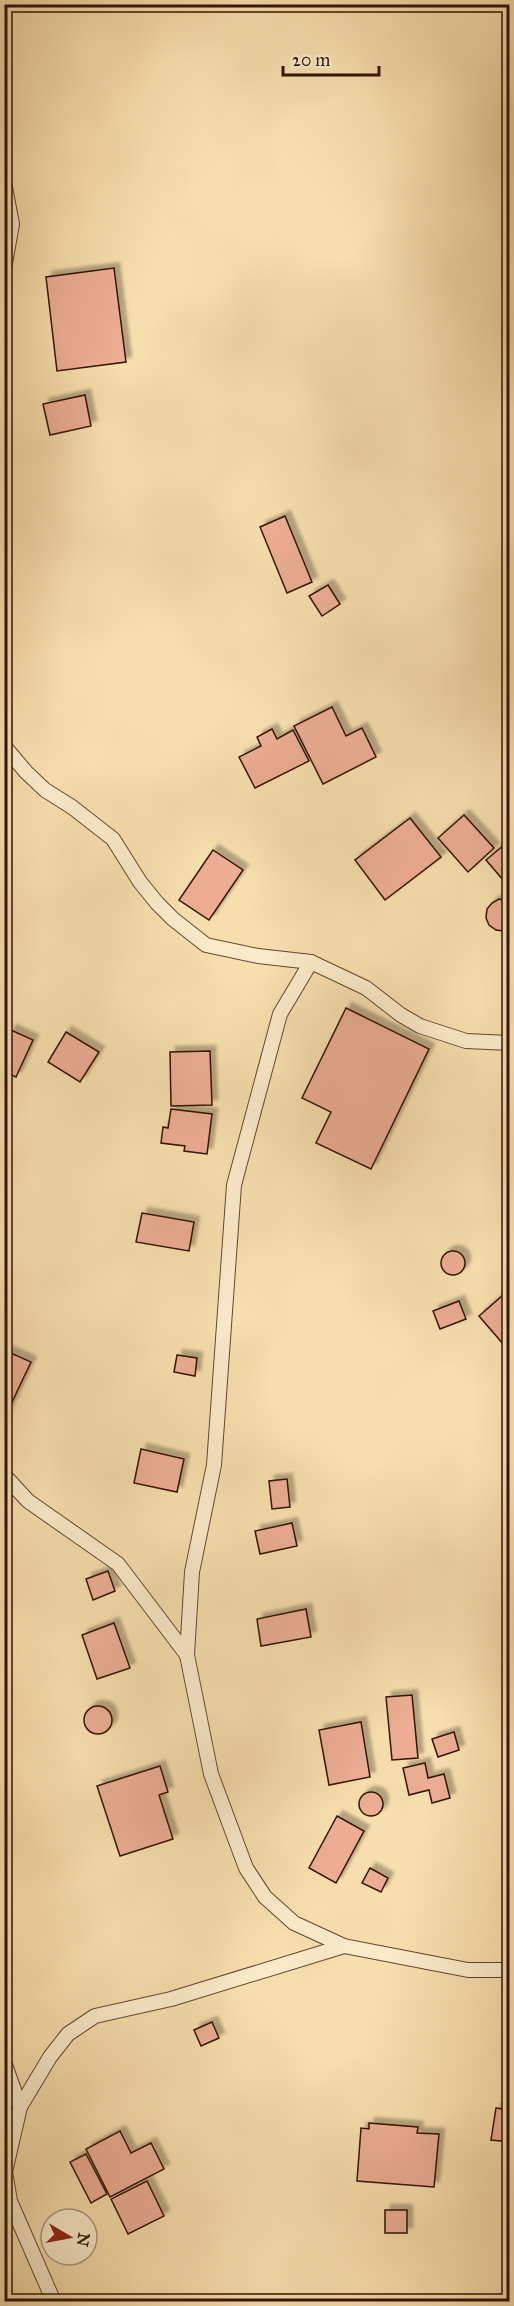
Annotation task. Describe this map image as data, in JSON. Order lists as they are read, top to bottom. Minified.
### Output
{"scale_bar":"20 m","north":"right"}
